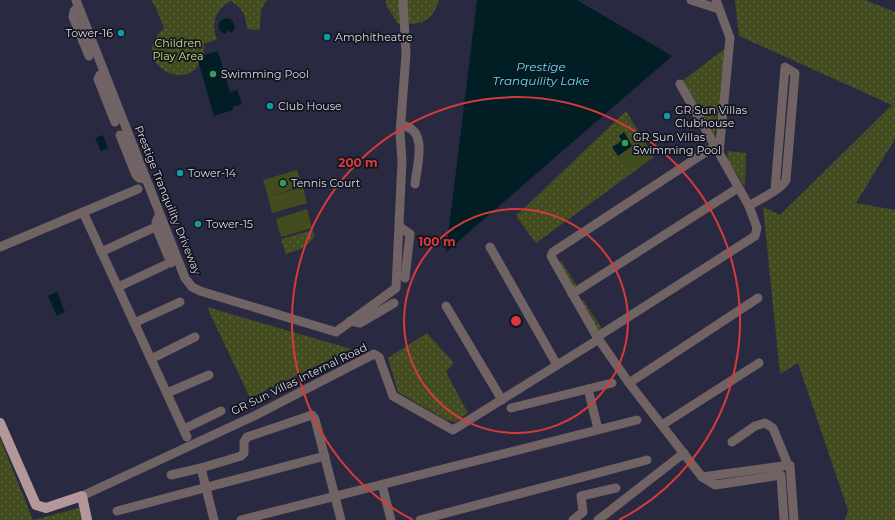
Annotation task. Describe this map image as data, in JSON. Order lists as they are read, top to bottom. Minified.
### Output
{"streets":{"street":["Prestige Tranquility Driveway","GR Sun Villas Internal Road"]},"water":["Prestige Tranquility Lake"],"parks":["Children Play Area"],"places":["Tower-16","Amphitheatre","Swimming Pool","Club House","GR Sun Villas Clubhouse","GR Sun Villas Swimming Pool","Tower-14","Tennis Court","Tower-15"],"rings":["200 m","100 m"]}
